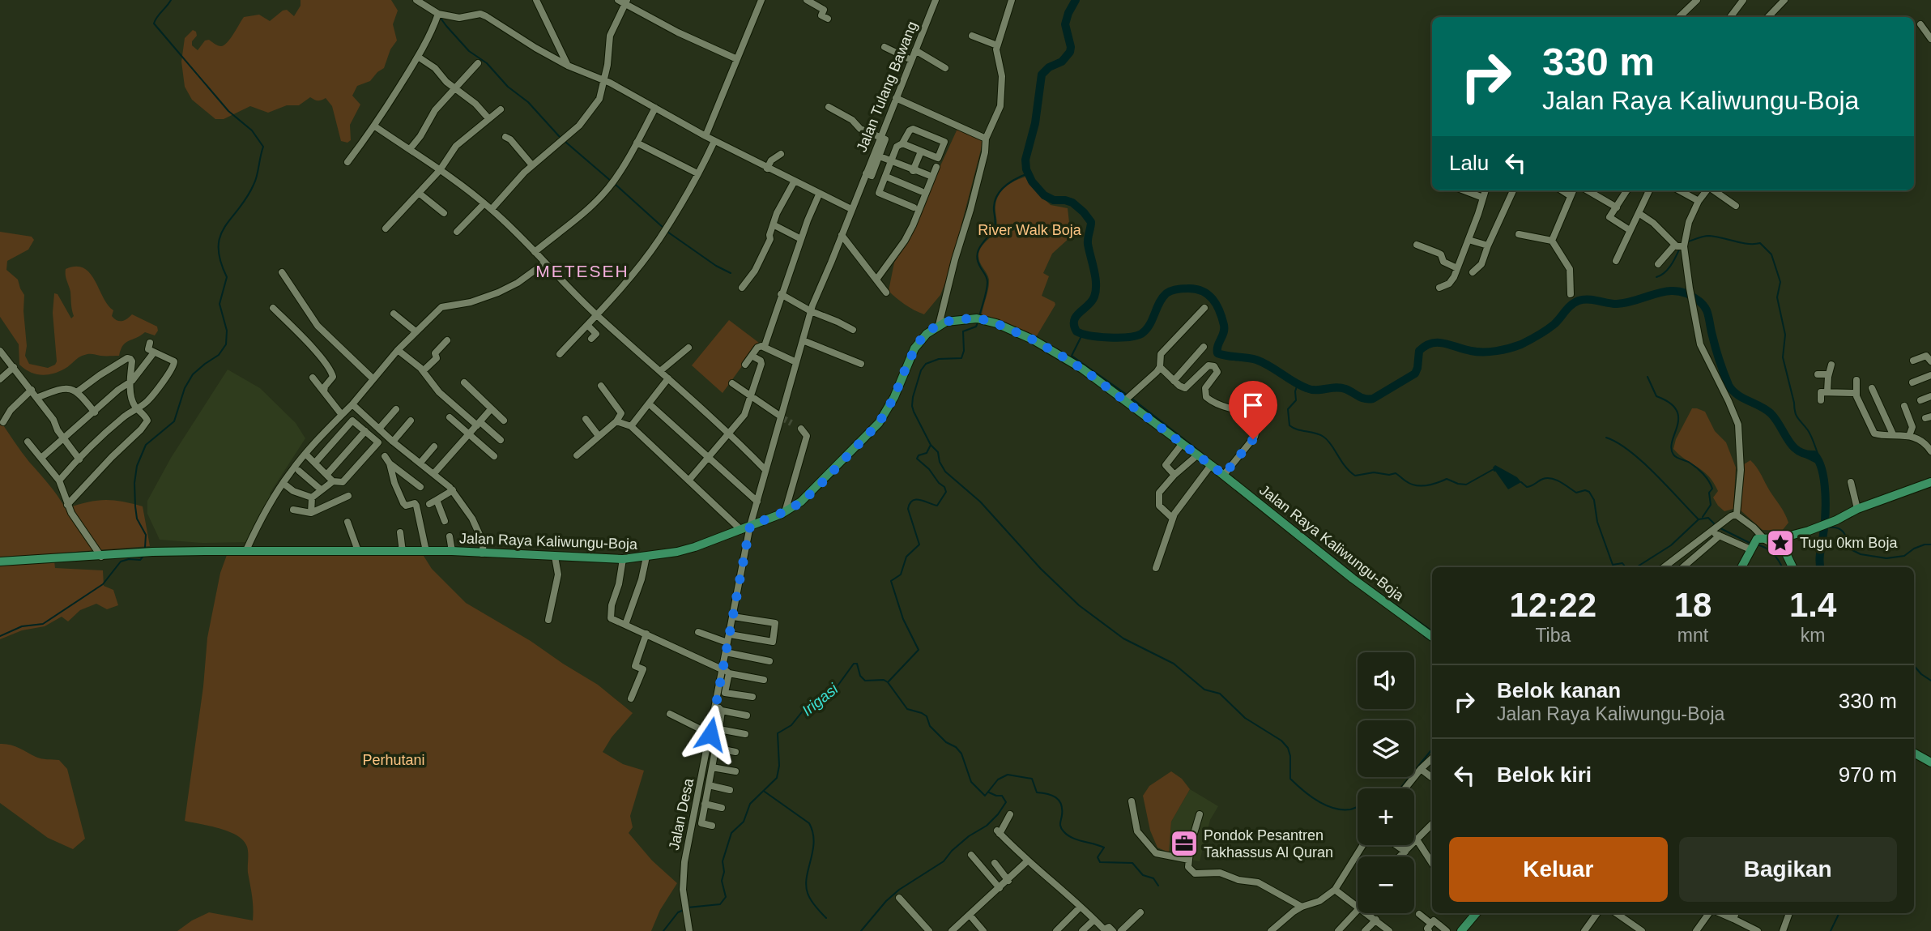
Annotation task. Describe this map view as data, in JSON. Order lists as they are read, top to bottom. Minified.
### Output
{"streets":{"main road":["Jalan Raya Kaliwungu-Boja"],"street":["Jalan Tulang Bawang","Jalan Desa"]},"crossings":[["Jalan Tulang Bawang","Jalan Desa"],["Jalan Raya Kaliwungu-Boja","Jalan Desa"]],"districts":["METESEH"],"water":["Irigasi"],"parks":["River Walk Boja","Perhutani"],"places":{"place":["Tugu 0km Boja"],"office":["Pondok Pesantren Takhassus Al Quran"]},"page":{"turn":["330 m","Jalan Raya Kaliwungu-Boja"],"then":"Lalu","eta":["12:22","Tiba","18","mnt","1.4","km"],"map_buttons":["+","−"],"list":[{"name":"Belok kanan","note":"Jalan Raya Kaliwungu-Boja","value":"330 m"},{"name":"Belok kiri","value":"970 m"}],"buttons":["Keluar","Bagikan"]}}
